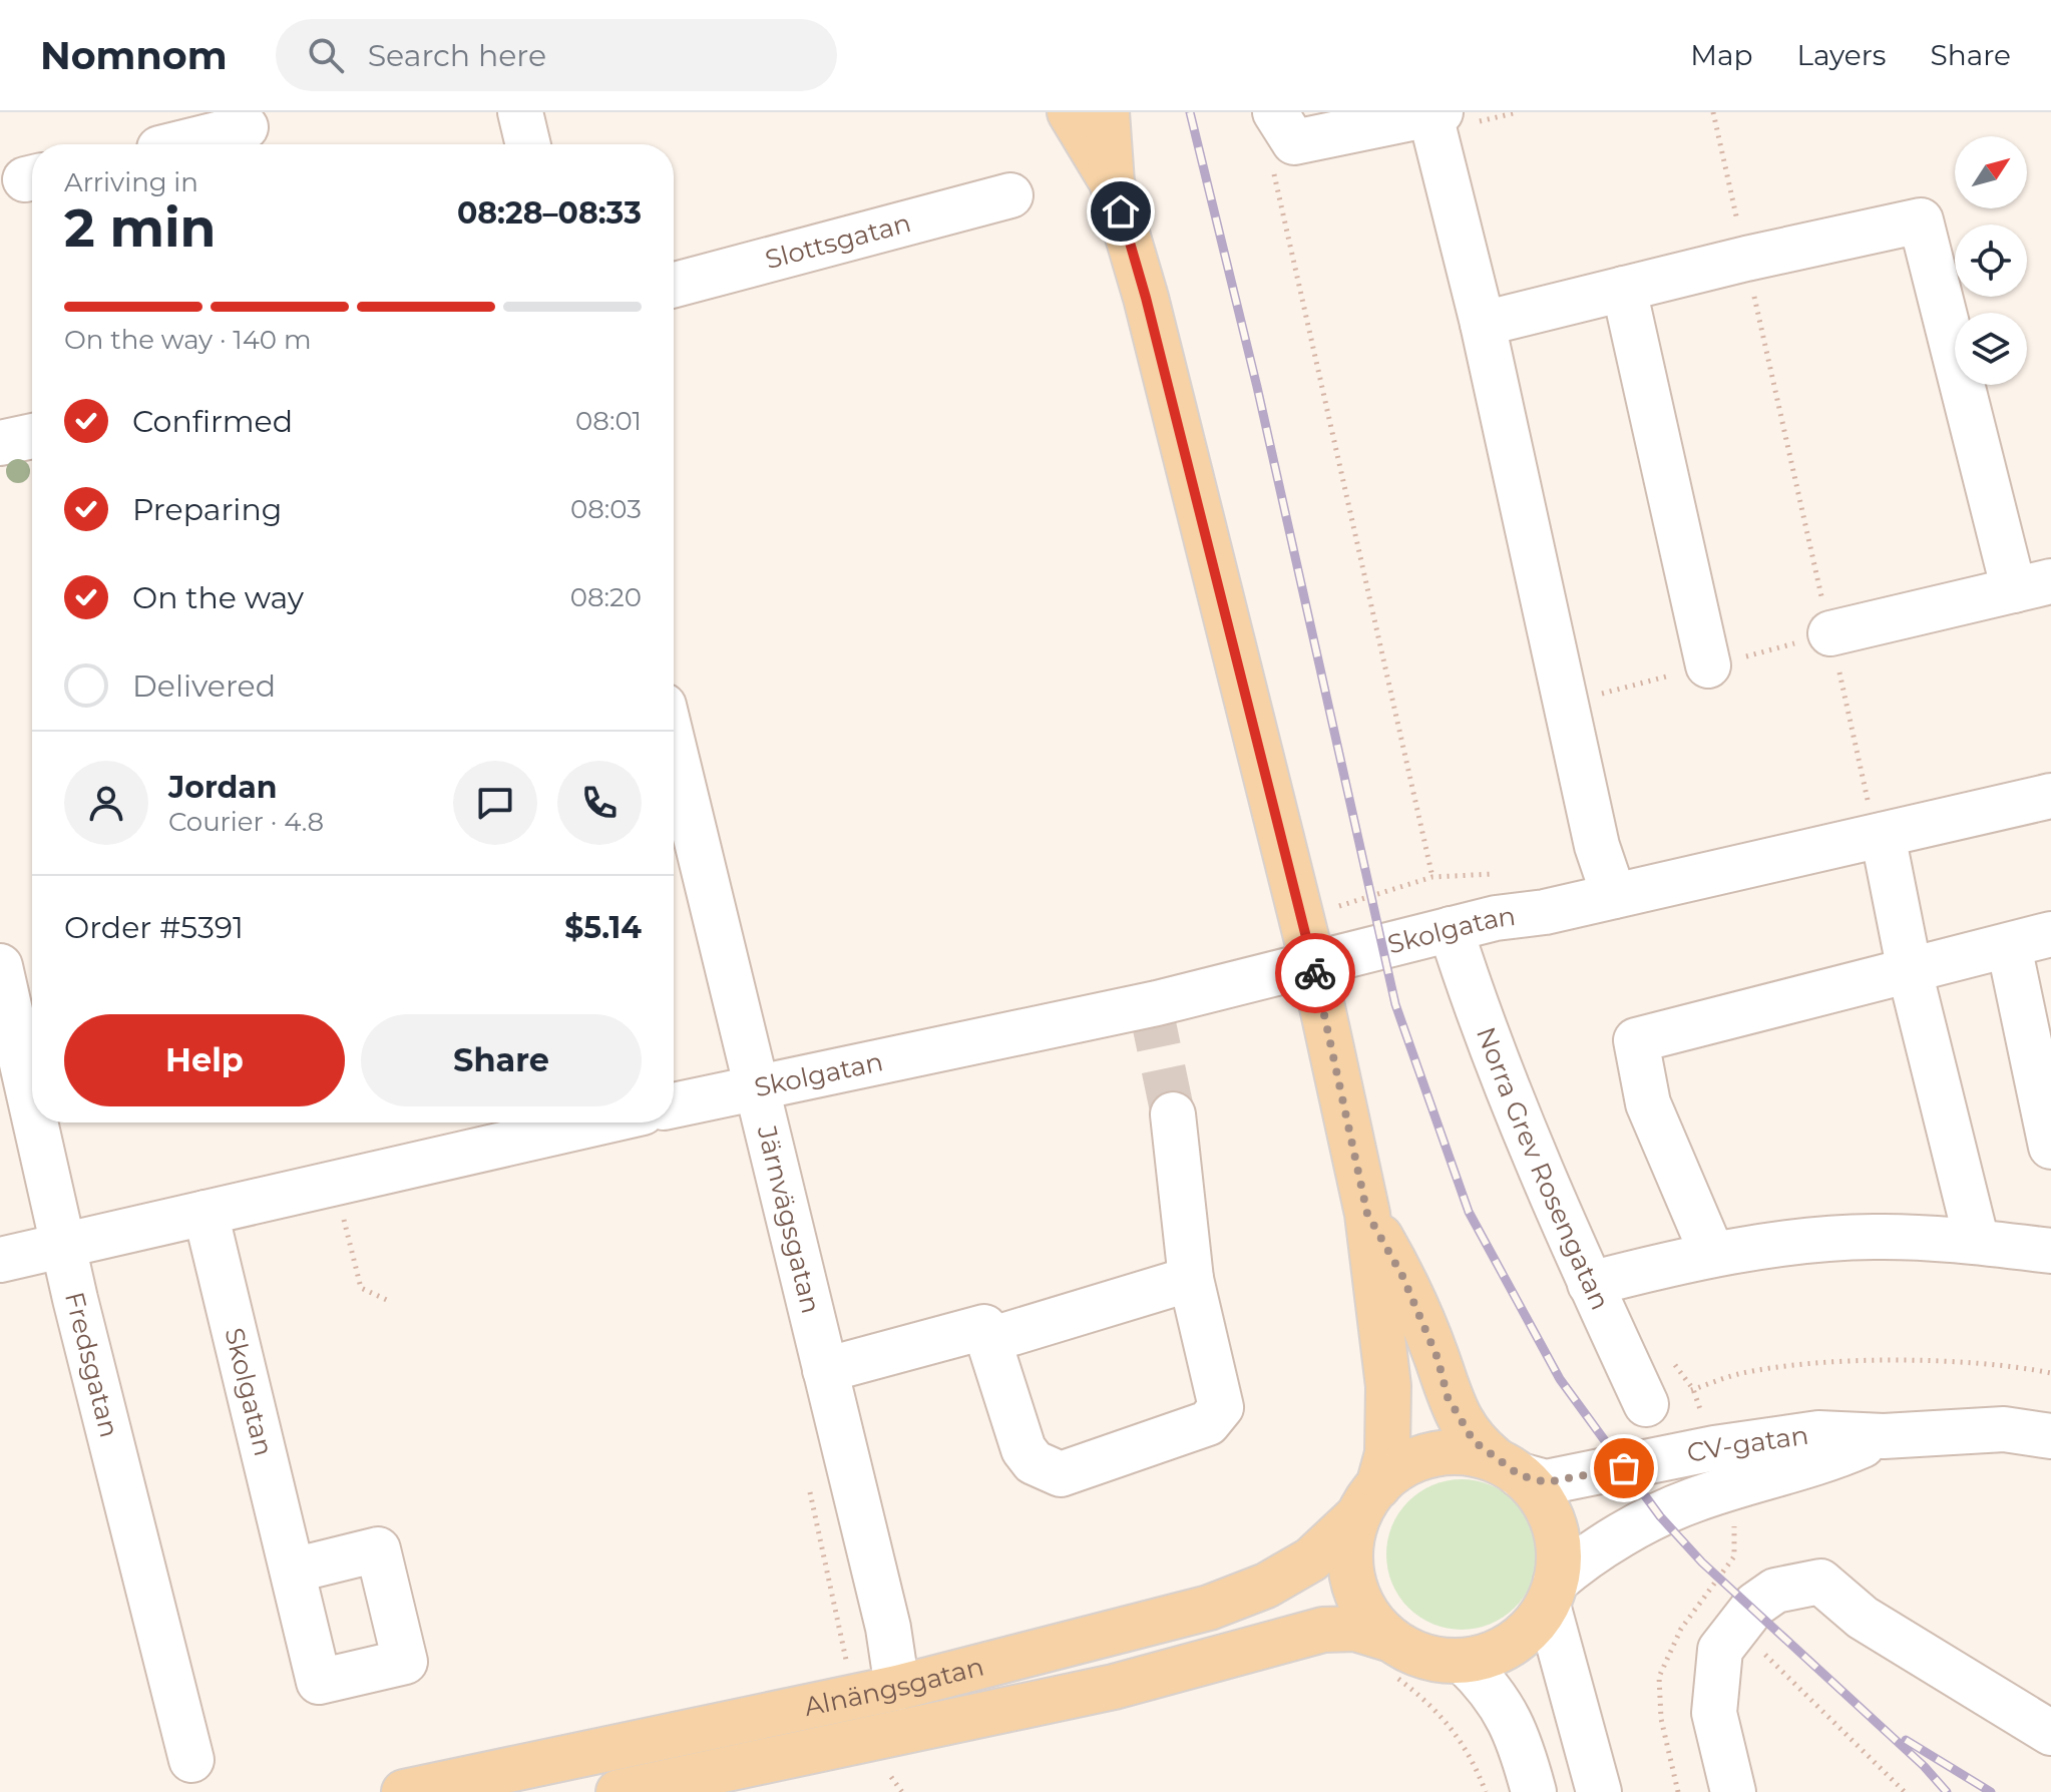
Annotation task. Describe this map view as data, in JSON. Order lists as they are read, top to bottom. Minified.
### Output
{"streets":{"main road":["Alnängsgatan"],"street":["Slottsgatan","Skolgatan","Norra Grev Rosengatan","Järnvägsgatan","Fredsgatan","CV-gatan"]},"crossings":[["Skolgatan","Norra Grev Rosengatan"],["Skolgatan","Järnvägsgatan"],["Järnvägsgatan","Alnängsgatan"],["CV-gatan","Alnängsgatan"]],"north":"top right","page":{"header":"Nomnom","search":"Search here","nav":["Map","Layers","Share"],"heading":["2 min","Arriving in","08:28–08:33"],"panel":["Jordan","Courier · 4.8","Order #5391","$5.14"],"bar":"On the way · 140 m","list":[["Confirmed","08:01"],["Preparing","08:03"],["On the way","08:20"],"Delivered"],"buttons":["Help","Share"]}}
